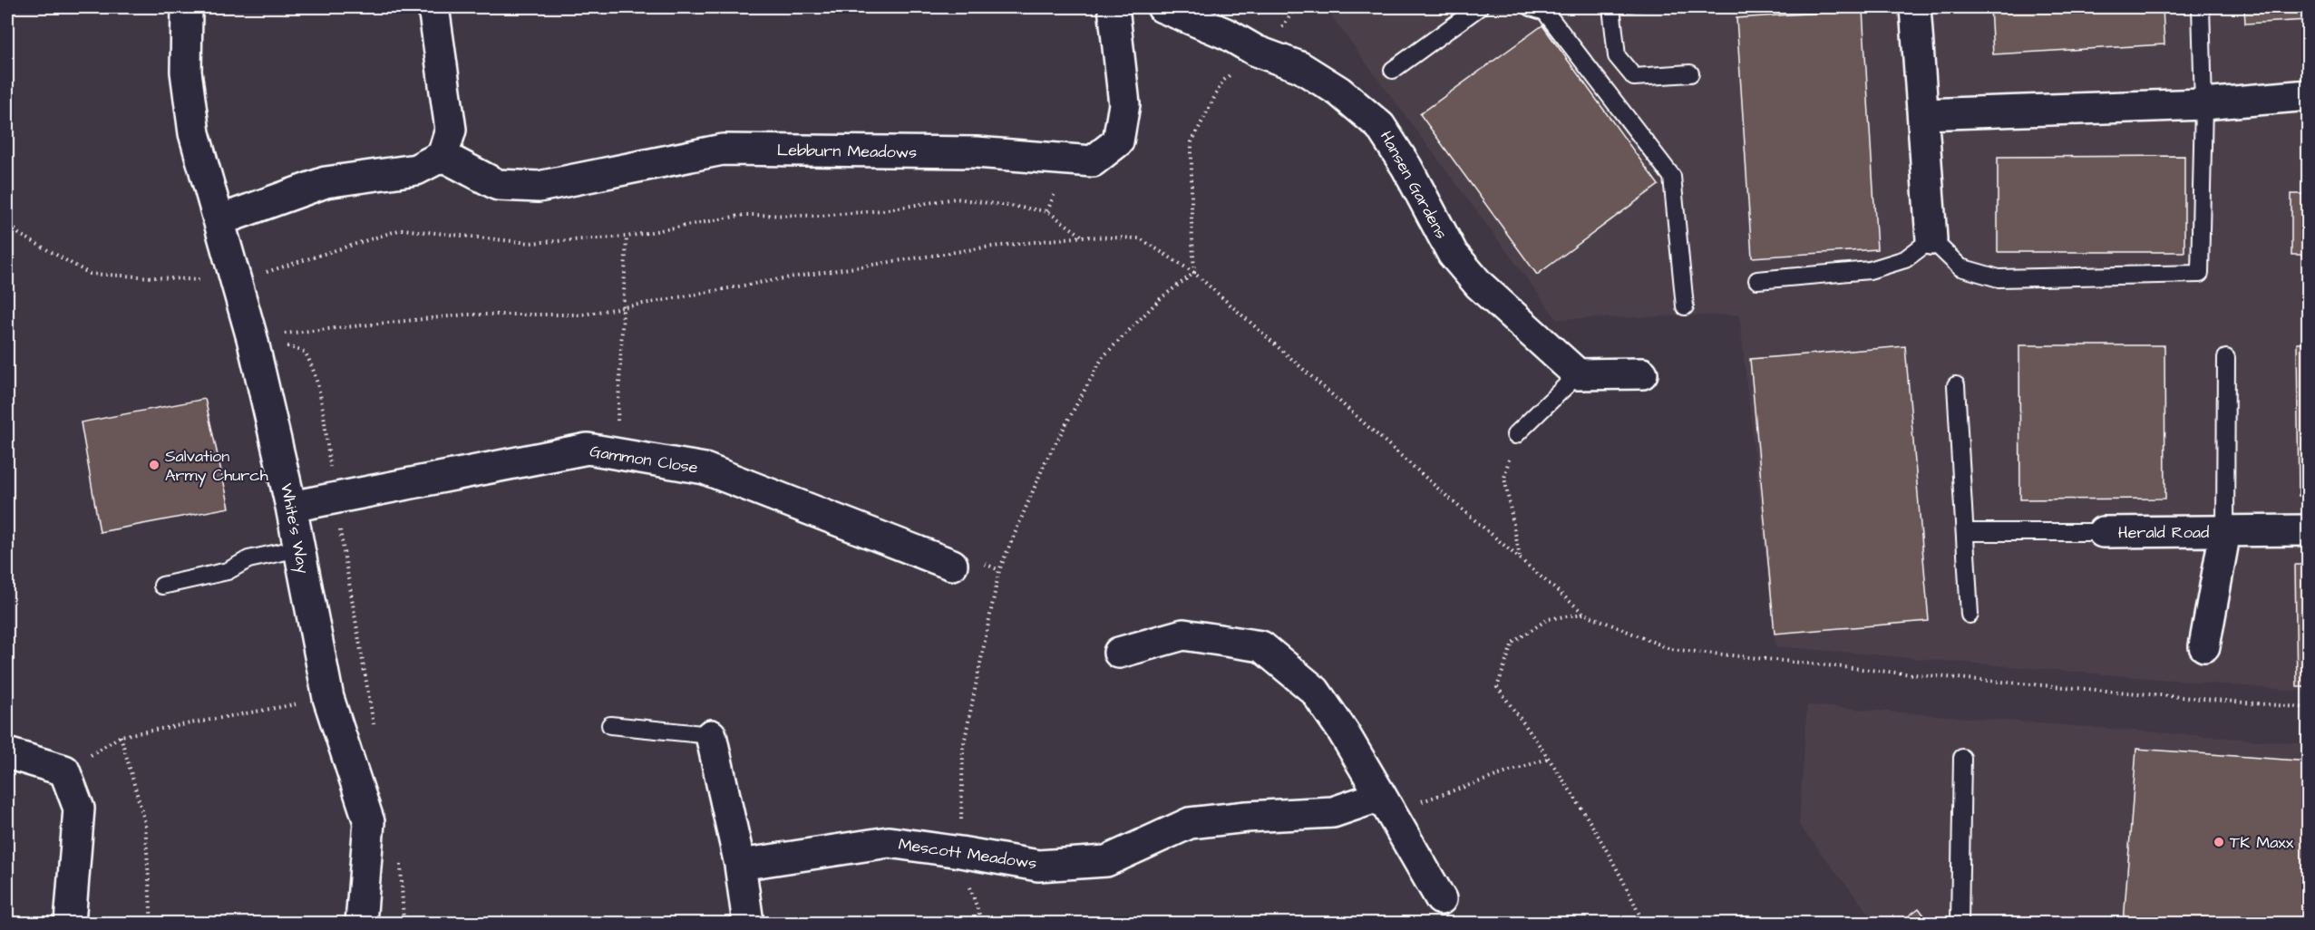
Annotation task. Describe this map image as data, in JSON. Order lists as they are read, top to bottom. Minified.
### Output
{"streets":{"street":["Lebburn Meadows","Hansen Gardens","Gammon Close","White's Way","Herald Road","Mescott Meadows"]},"crossings":[["Gammon Close","White's Way"]],"places":["Salvation Army Church","TK Maxx"]}
